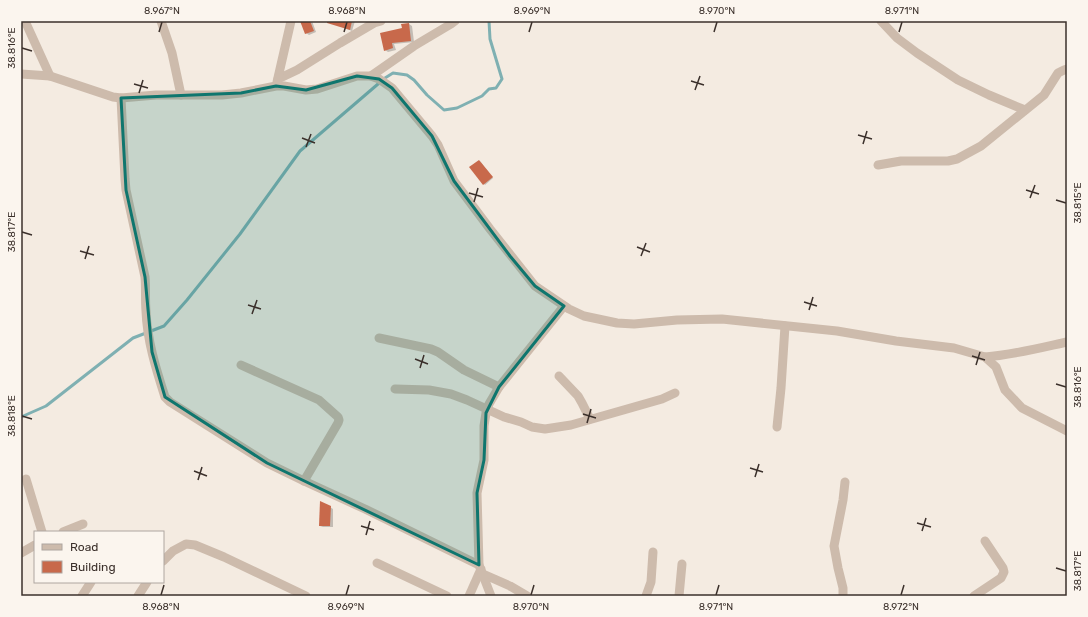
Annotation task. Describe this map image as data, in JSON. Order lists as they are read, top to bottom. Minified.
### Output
{"legend":["Road","Building"],"coordinates":["8.967°N","8.968°N","8.969°N","8.970°N","8.971°N","38.816°E","38.815°E","38.817°E","38.818°E","8.972°N"]}
